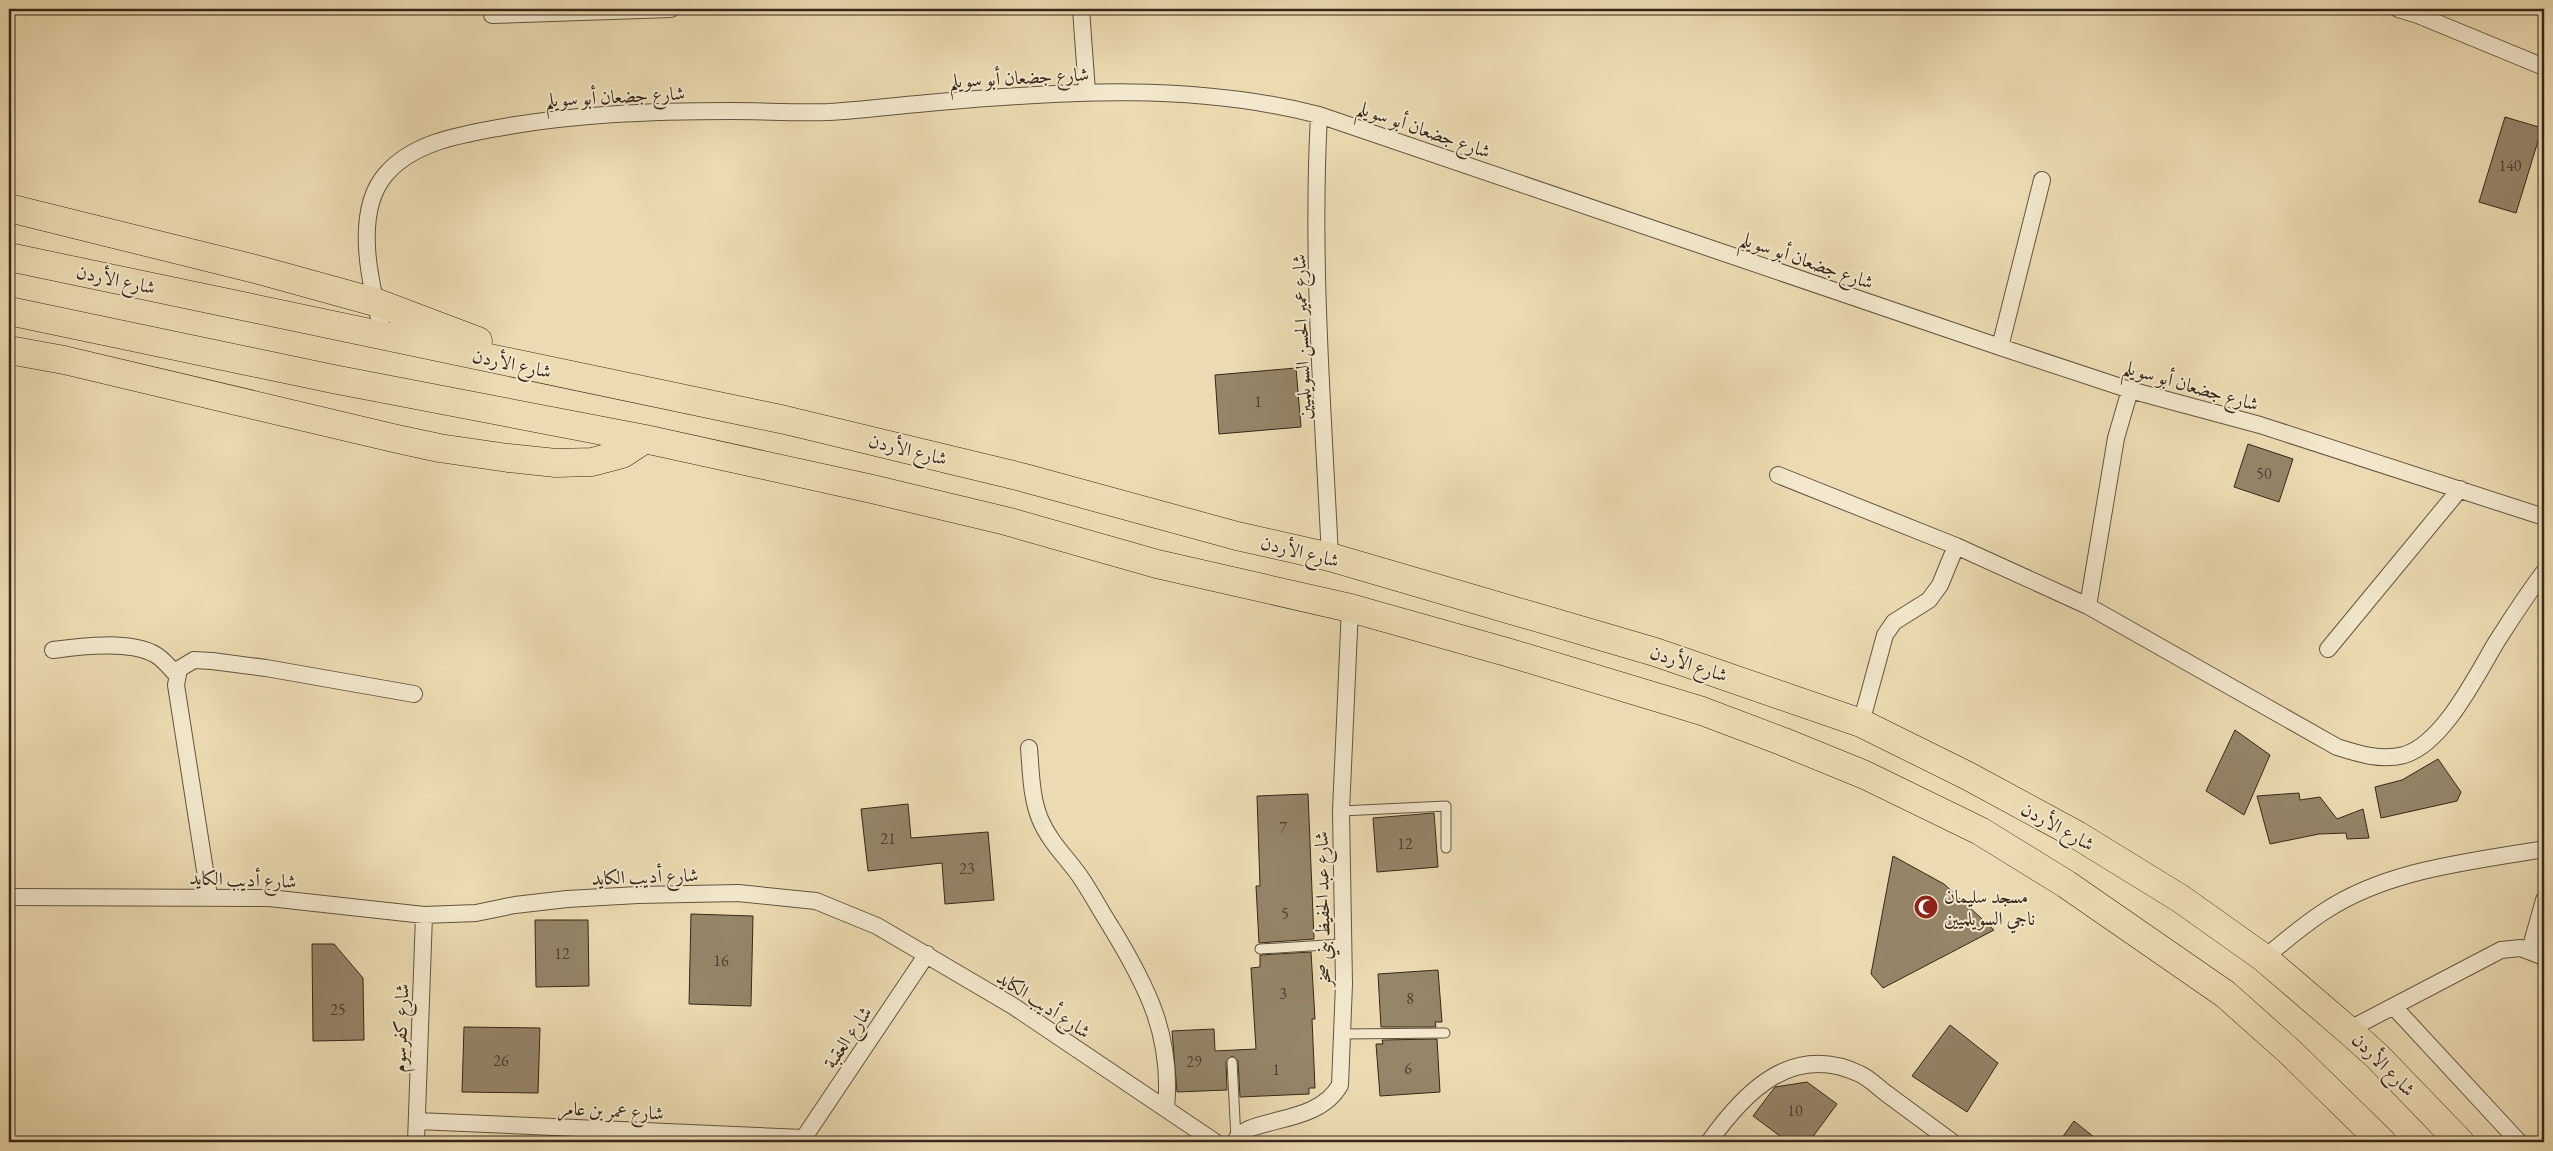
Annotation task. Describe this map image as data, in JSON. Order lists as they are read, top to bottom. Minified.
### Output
{"streets":{"highway":["شارع الأردن"],"street":["شارع جضعان أبو سويلم","شارع عمير الحسن السويلميين","شارع أديب الكايد","شارع عبد الحفيظ بني صخر","شارع كفرسوم","شارع العقبة","شارع عمر بن عامر"]},"crossings":[["شارع جضعان أبو سويلم","شارع الأردن"],["شارع جضعان أبو سويلم","شارع عمير الحسن السويلميين"],["شارع الأردن","شارع عمير الحسن السويلميين"],["شارع أديب الكايد","شارع كفرسوم"],["شارع أديب الكايد","شارع العقبة"],["شارع كفرسوم","شارع عمر بن عامر"],["شارع العقبة","شارع عمر بن عامر"]],"places":{"mosque":["مسجد سليمان ناجي السويلميين"]},"house_numbers":["140","1","50","7","21","12","23","5","12","16","3","8","25","26","29","6","1","10"]}
